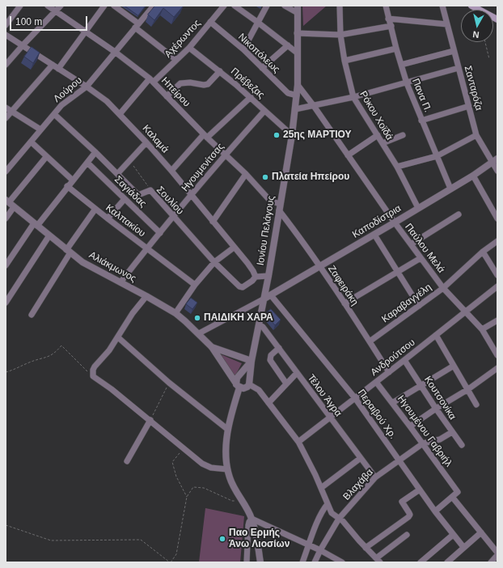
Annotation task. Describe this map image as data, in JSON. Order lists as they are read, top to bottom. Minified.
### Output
{"streets":{"street":["Αχέρωντος","Νικοπόλεως","Πρέβεζας","Σανταρόζα","Λούρου","Ηπείρου","Πανα Π.","Ρόκου Χοϊδά","Καλαμά","Ηγουμενίτσας","Σαγιάδας","Σουλίου","Καλπακίου","Καποδίστρια","Ιονίου Πελάγους","Παύλου Μελά","Αλιάκμωνος","Ζαφειράκη","Καραβαγγέλη","Ανδρούτσου","Τέλου Άγρα","Κουτσονίκα","Περαιβού Χρ.","Ηγουμένου Γαβριήλ","Βλαχάβα"]},"crossings":[["Αχέρωντος","Νικοπόλεως"],["Αχέρωντος","Πρέβεζας"],["Αχέρωντος","Ηπείρου"],["Αχέρωντος","Καλαμά"],["Νικοπόλεως","Ιονίου Πελάγους"],["Πρέβεζας","Ηγουμενίτσας"],["Πρέβεζας","Ιονίου Πελάγους"],["Σανταρόζα","Καποδίστρια"],["Λούρου","Ηπείρου"],["Λούρου","Καλαμά"],["Λούρου","Σουλίου"],["Ηπείρου","Ηγουμενίτσας"],["Ηπείρου","Ιονίου Πελάγους"],["Ηπείρου","Ζαφειράκη"],["Πανα Π.","Καποδίστρια"],["Ρόκου Χοϊδά","Καποδίστρια"],["Καλαμά","Ηγουμενίτσας"],["Καλαμά","Σουλίου"],["Ηγουμενίτσας","Σαγιάδας"],["Ηγουμενίτσας","Σουλίου"],["Ηγουμενίτσας","Καλπακίου"],["Ηγουμενίτσας","Αλιάκμωνος"],["Καποδίστρια","Ιονίου Πελάγους"],["Καποδίστρια","Παύλου Μελά"],["Καποδίστρια","Ζαφειράκη"],["Καποδίστρια","Περαιβού Χρ."],["Ιονίου Πελάγους","Παύλου Μελά"],["Ιονίου Πελάγους","Αλιάκμωνος"],["Ιονίου Πελάγους","Ζαφειράκη"],["Ιονίου Πελάγους","Τέλου Άγρα"],["Παύλου Μελά","Καραβαγγέλη"],["Παύλου Μελά","Ανδρούτσου"],["Ζαφειράκη","Καραβαγγέλη"],["Ζαφειράκη","Ανδρούτσου"],["Ανδρούτσου","Τέλου Άγρα"],["Ανδρούτσου","Κουτσονίκα"],["Ανδρούτσου","Περαιβού Χρ."],["Ανδρούτσου","Ηγουμένου Γαβριήλ"],["Τέλου Άγρα","Βλαχάβα"],["Κουτσονίκα","Βλαχάβα"],["Περαιβού Χρ.","Βλαχάβα"],["Ηγουμένου Γαβριήλ","Βλαχάβα"]],"places":["25ης ΜΑΡΤΙΟΥ","Πλατεία Ηπείρου","ΠΑΙΔΙΚΗ ΧΑΡΑ","Παο Ερμής Άνω Λιοσίων"],"scale_bar":"100 m","north":"bottom"}
